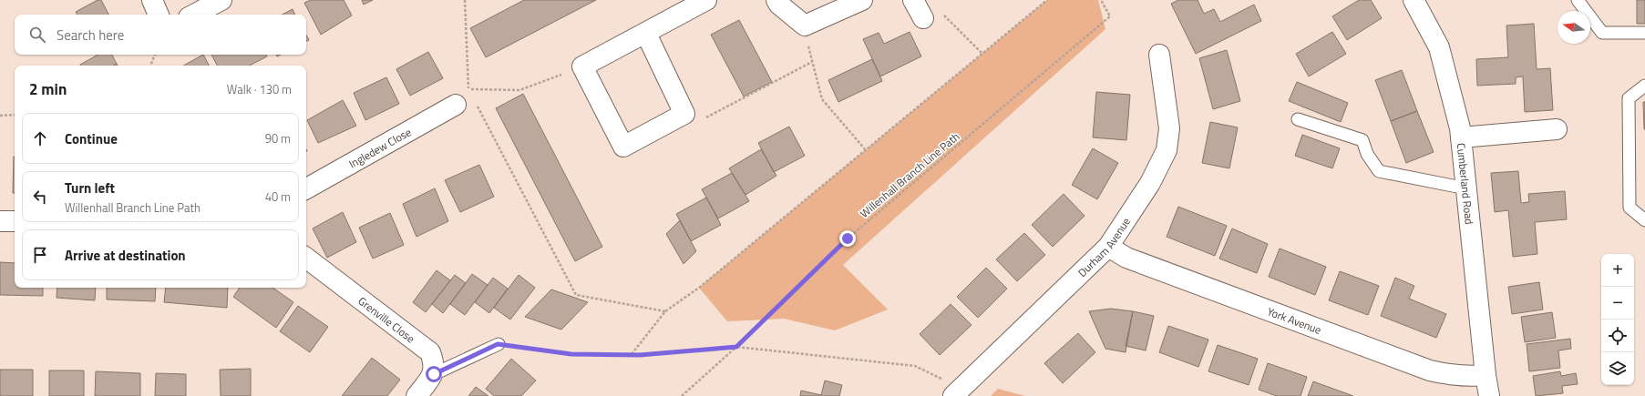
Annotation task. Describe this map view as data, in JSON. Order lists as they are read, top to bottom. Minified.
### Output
{"streets":{"street":["Ingledew Close","Cumberland Road","Durham Avenue","Grenville Close","York Avenue"],"path":["Willenhall Branch Line Path"]},"crossings":[["Cumberland Road","York Avenue"],["Durham Avenue","York Avenue"]],"north":"left","page":{"search":"Search here","heading":["2 min","Walk · 130 m"],"list":[["Continue","90 m"],["Turn left","Willenhall Branch Line Path","40 m"],"Arrive at destination"],"map_buttons":["+","−"]}}
